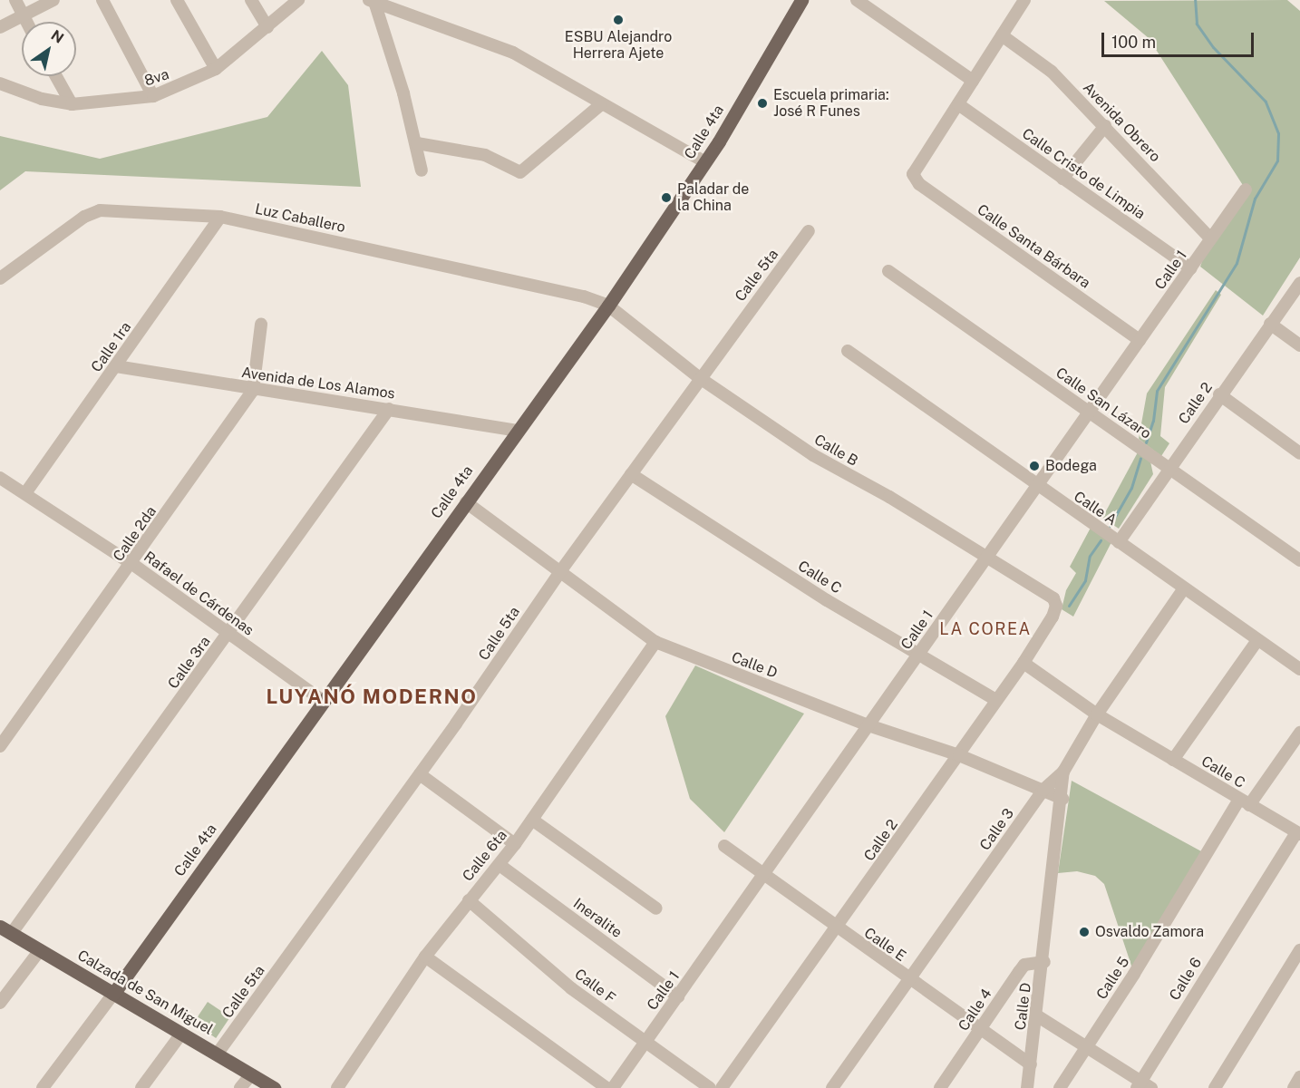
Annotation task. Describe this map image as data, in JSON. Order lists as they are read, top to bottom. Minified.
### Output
{"streets":{"main road":["Calle 4ta","Calzada de San Miguel"],"street":["8va","Avenida Obrero","Calle Cristo de Limpia","Luz Caballero","Calle Santa Bárbara","Calle 1","Calle 5ta","Calle 1ra","Avenida de Los Alamos","Calle San Lázaro","Calle 2","Calle B","Calle A","Calle 2da","Calle C","Rafael de Cárdenas","Calle 3ra","Calle D","Calle 3","Calle 6ta","Ineralite","Calle E","Calle 5","Calle 6","Calle F","Calle 4"]},"crossings":[["Avenida Obrero","Calle 1"],["Calle 4ta","Luz Caballero"],["Calle 4ta","Avenida de Los Alamos"],["Calle 4ta","Calle B"],["Calle 4ta","Rafael de Cárdenas"],["Calle 4ta","Calle D"],["Calle 4ta","Calzada de San Miguel"],["Calle Cristo de Limpia","Calle Santa Bárbara"],["Calle Cristo de Limpia","Calle 1"],["Luz Caballero","Calle 1ra"],["Luz Caballero","Calle B"],["Calle Santa Bárbara","Calle 1"],["Calle 1","Calle San Lázaro"],["Calle 1","Calle B"],["Calle 1","Calle A"],["Calle 1","Calle C"],["Calle 1","Calle D"],["Calle 1","Ineralite"],["Calle 1","Calle E"],["Calle 1","Calle F"],["Calle 5ta","Calle B"],["Calle 5ta","Calle C"],["Calle 5ta","Calle D"],["Calle 5ta","Calzada de San Miguel"],["Calle 1ra","Avenida de Los Alamos"],["Calle 1ra","Rafael de Cárdenas"],["Avenida de Los Alamos","Calle 2da"],["Avenida de Los Alamos","Calle 3ra"],["Calle San Lázaro","Calle 2"],["Calle 2","Calle B"],["Calle 2","Calle A"],["Calle 2","Calle C"],["Calle 2","Calle D"],["Calle 2","Calle E"],["Calle A","Calle 3"],["Calle 2da","Rafael de Cárdenas"],["Calle C","Calle 3"],["Calle C","Calle 5"],["Calle C","Calle 6"],["Rafael de Cárdenas","Calle 3ra"],["Calle 3ra","Calzada de San Miguel"],["Calle D","Calle 3"],["Calle D","Calle 6ta"],["Calle D","Calle E"],["Calle D","Calle 4"],["Calle 3","Calle E"],["Calle 6ta","Ineralite"],["Calle 6ta","Calle F"],["Calle E","Calle 4"]],"districts":["LA COREA","LUYANÓ MODERNO"],"places":["ESBU Alejandro Herrera Ajete","Escuela primaria: José R Funes","Paladar de la China","Bodega","Osvaldo Zamora"],"scale_bar":"100 m","north":"top right"}
